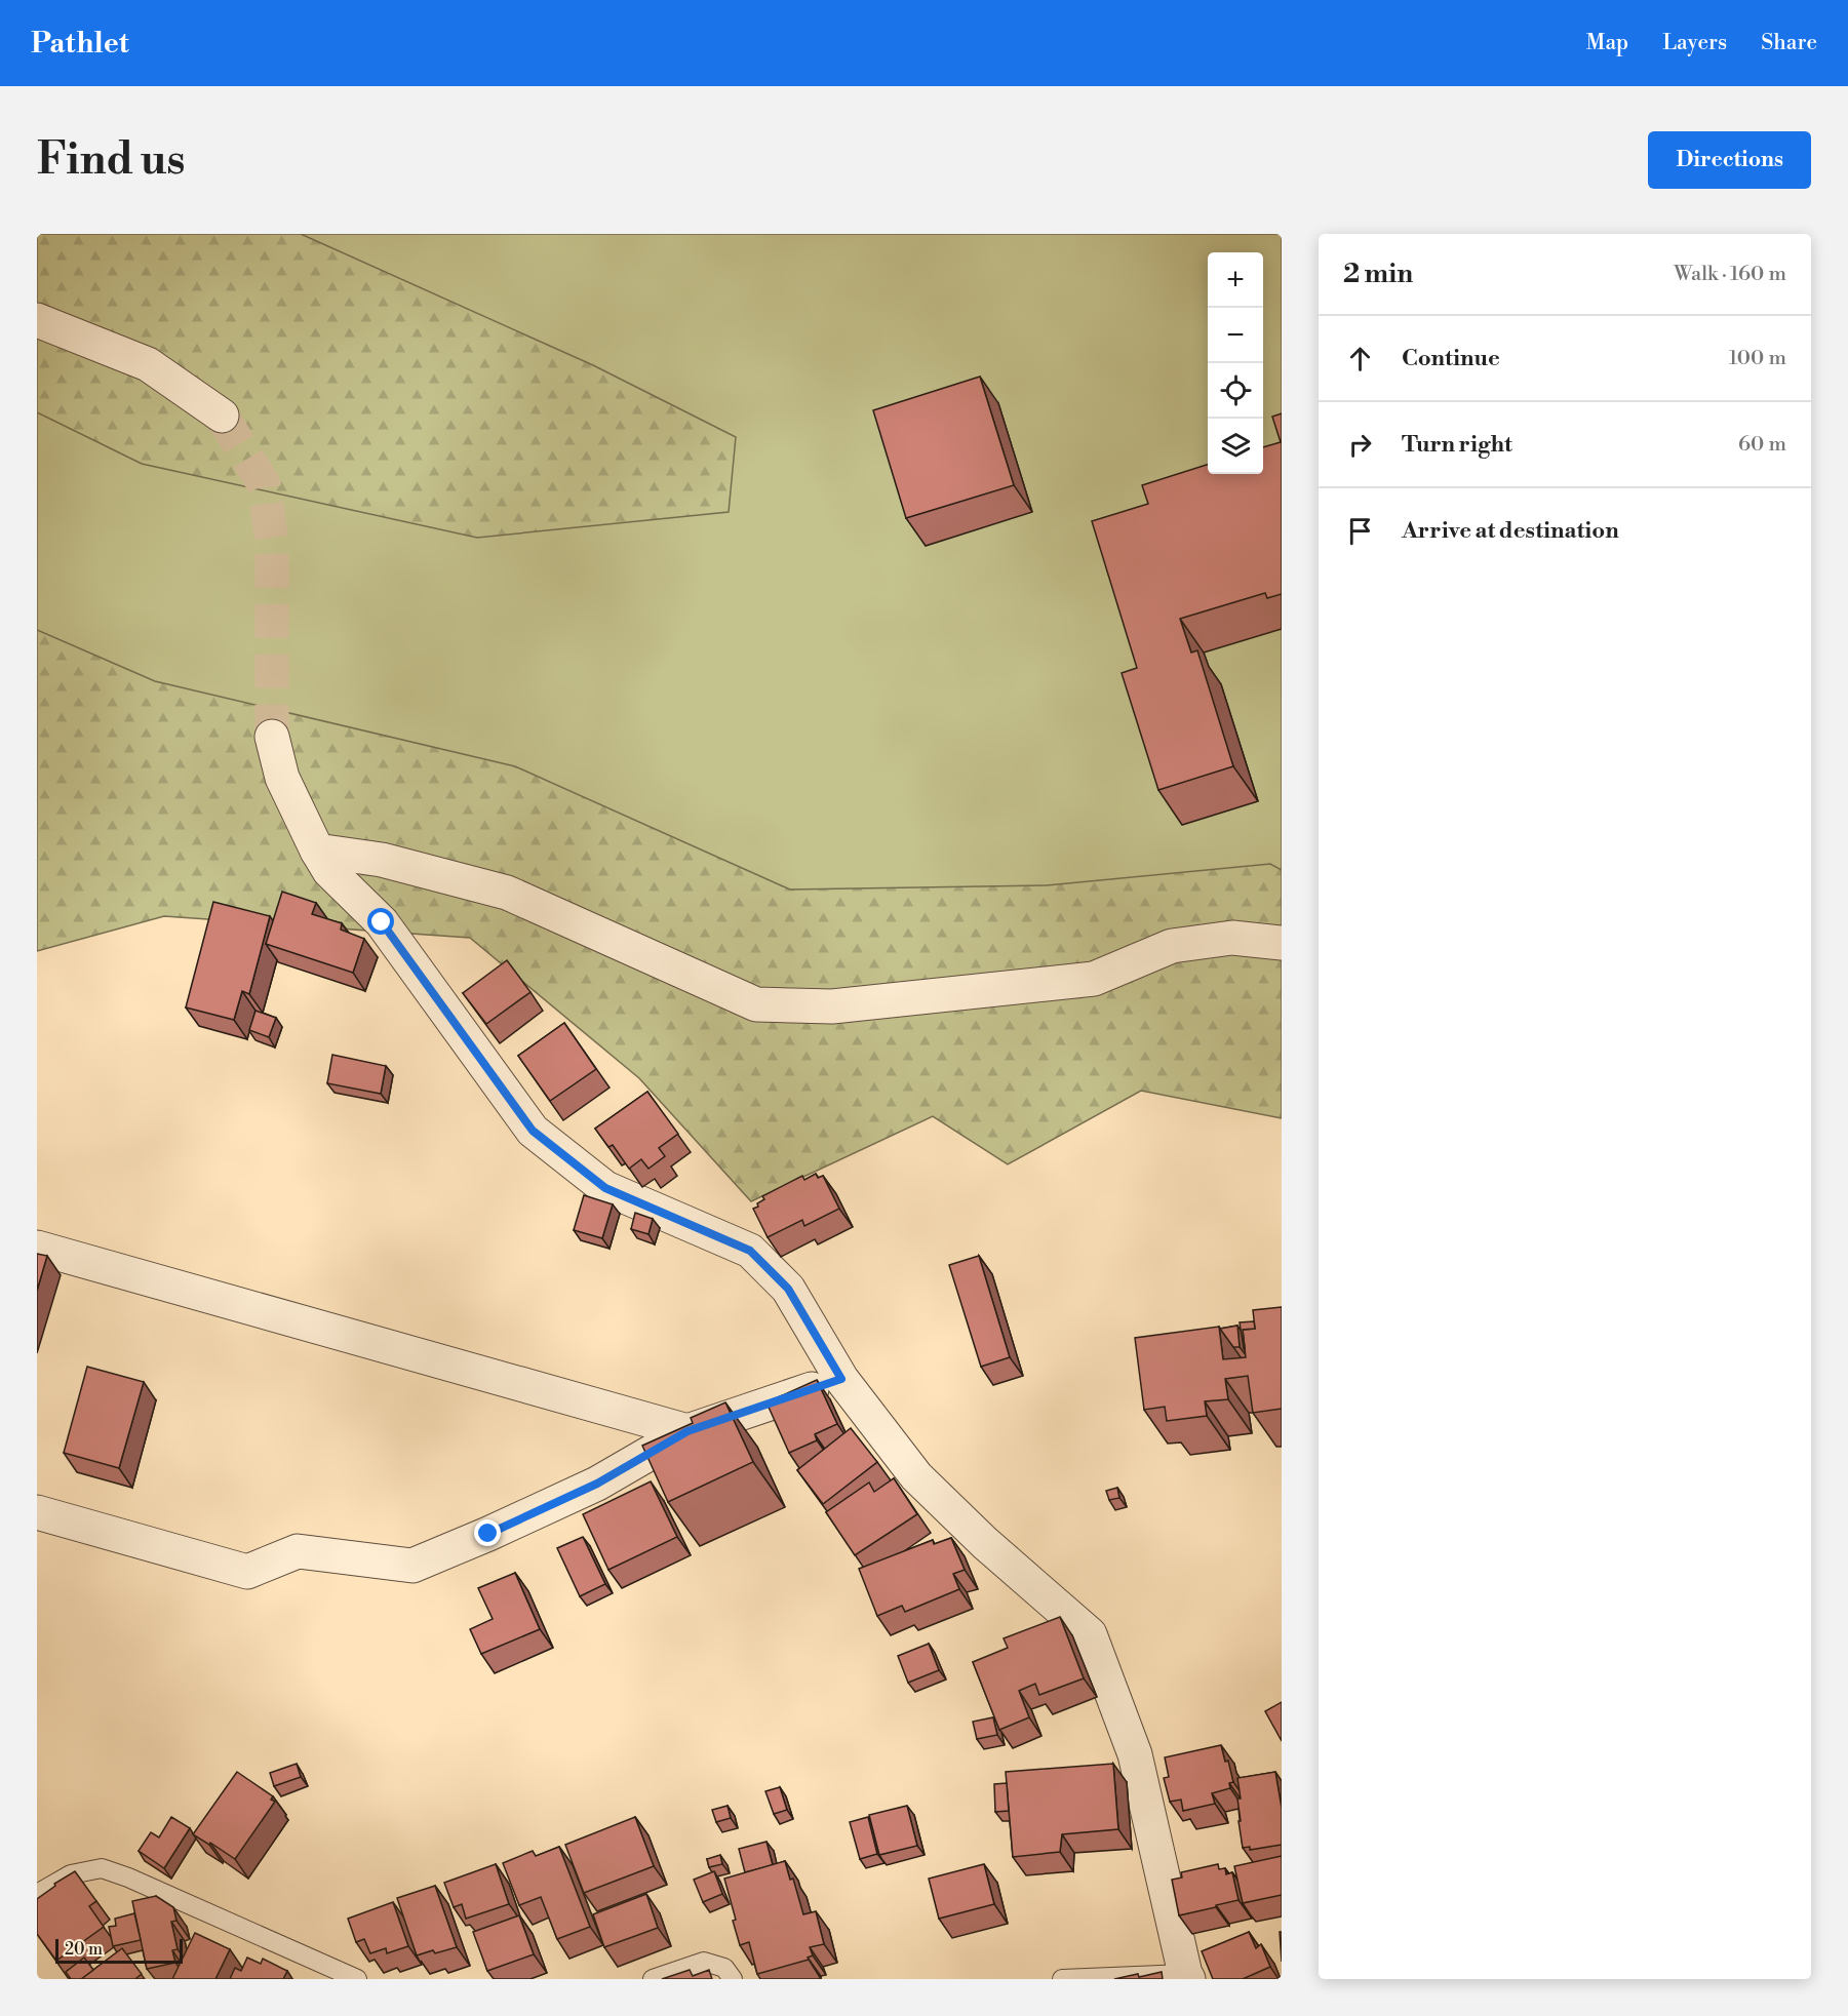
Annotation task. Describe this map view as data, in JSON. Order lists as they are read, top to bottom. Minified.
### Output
{"scale_bar":"20 m","page":{"header":"Pathlet","nav":["Map","Layers","Share"],"buttons":"Directions","title":"Find us","heading":["2 min","Walk · 160 m"],"map_buttons":["+","−"],"list":[["Continue","100 m"],["Turn right","60 m"],"Arrive at destination"],"scale":"20 m"}}
